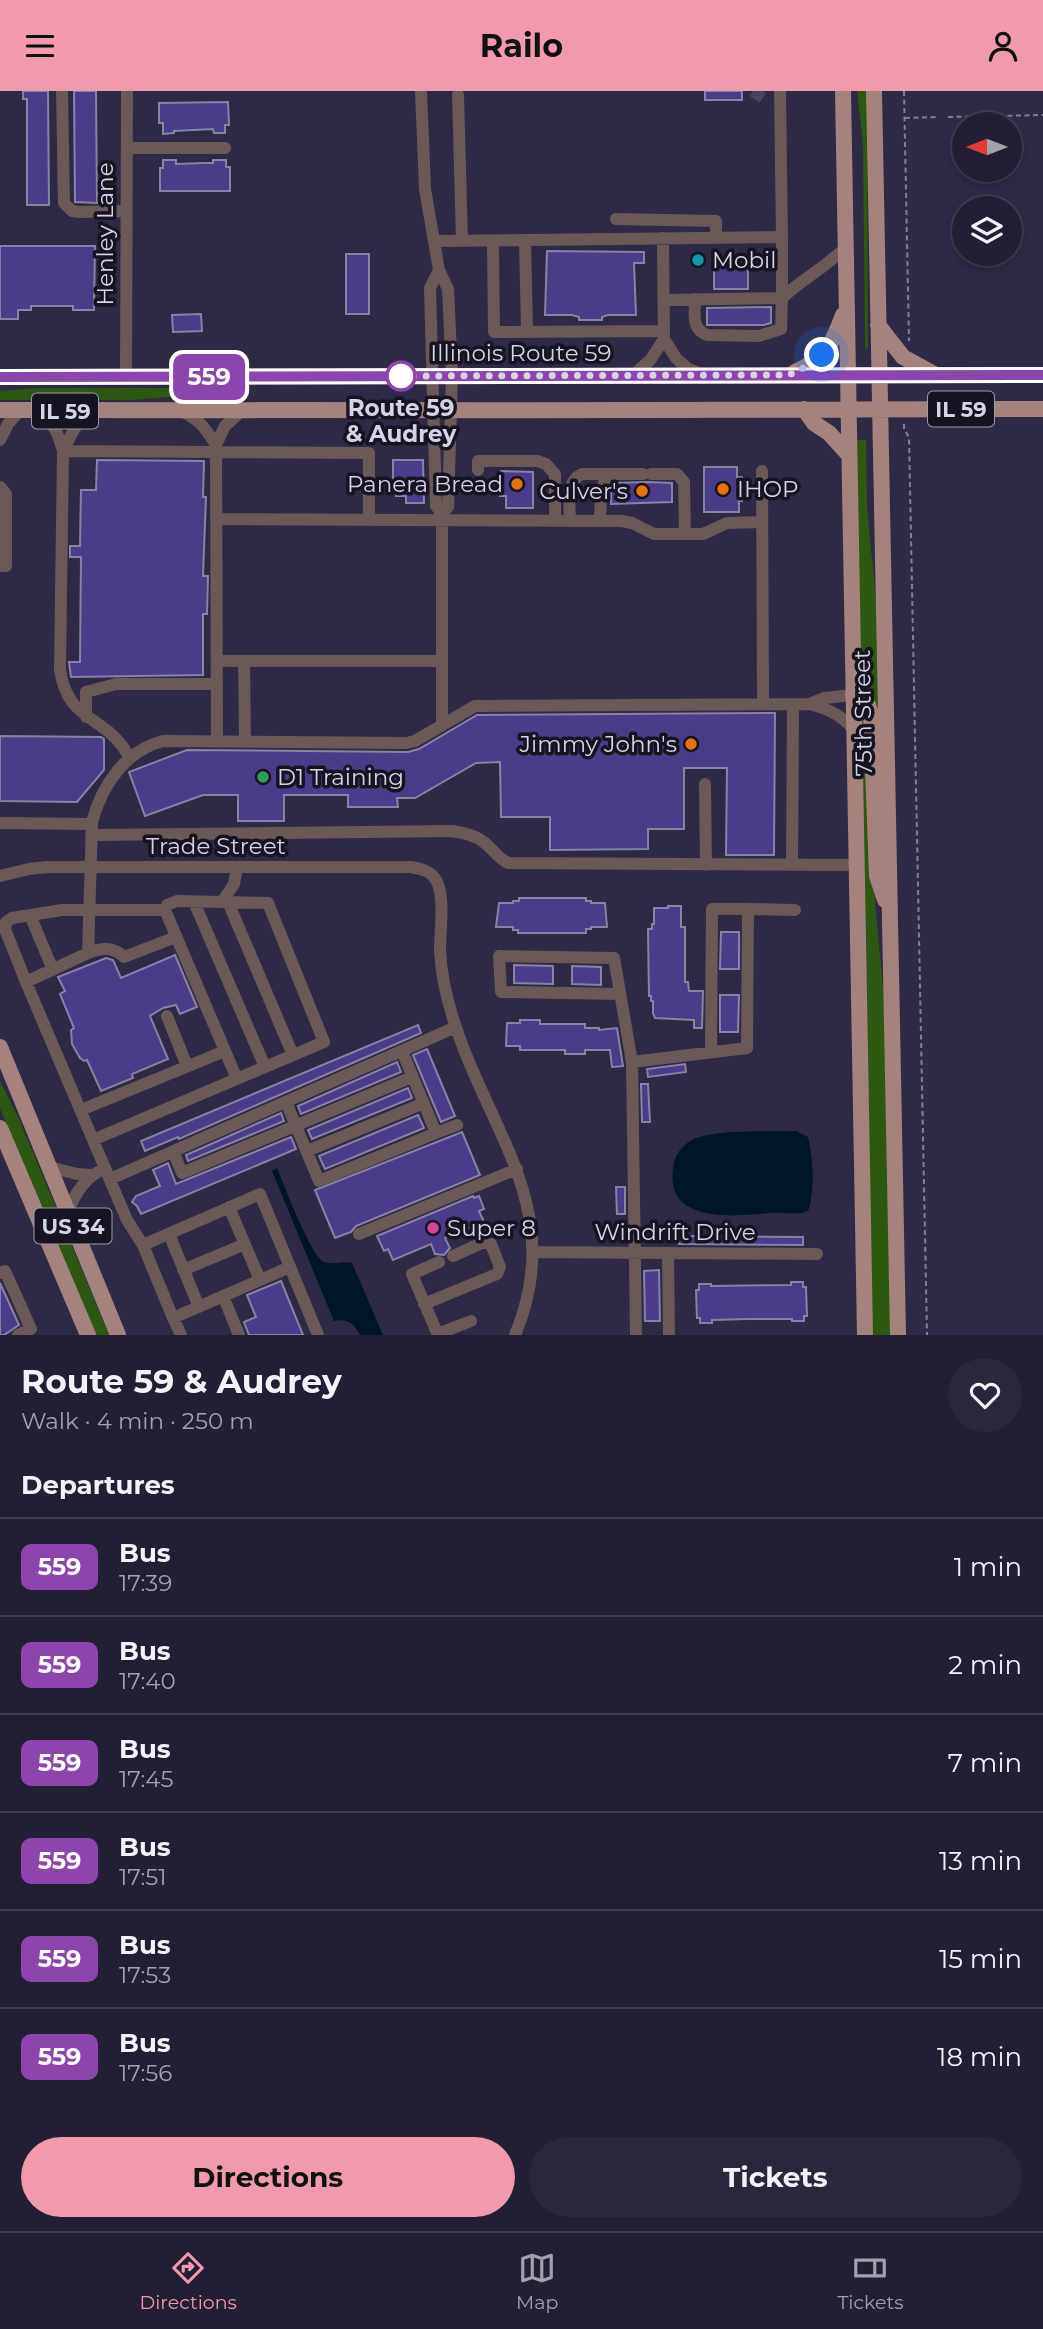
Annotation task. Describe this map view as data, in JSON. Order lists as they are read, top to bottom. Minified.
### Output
{"streets":{"main road":["Illinois Route 59","IL 59","75th Street","US 34"],"street":["Henley Lane","Trade Street","Windrift Drive"]},"crossings":[["Henley Lane","Illinois Route 59"],["Illinois Route 59","75th Street"],["IL 59","75th Street"]],"places":["Mobil","Route 59 & Audrey","Panera Bread","IHOP","Culver's","Jimmy John's","D1 Training","Super 8"],"lines":["bus line 559"],"north":"left","page":{"header":"Railo","on_map":"559","heading":[["Route 59 & Audrey","Walk · 4 min · 250 m"],"Departures"],"list":[{"mark":"559","name":"Bus","note":"17:39","value":"1 min"},{"mark":"559","name":"Bus","note":"17:40","value":"2 min"},{"mark":"559","name":"Bus","note":"17:45","value":"7 min"},{"mark":"559","name":"Bus","note":"17:51","value":"13 min"},{"mark":"559","name":"Bus","note":"17:53","value":"15 min"},{"mark":"559","name":"Bus","note":"17:56","value":"18 min"}],"buttons":["Directions","Tickets"],"tabs":["Directions","Map","Tickets"]}}
